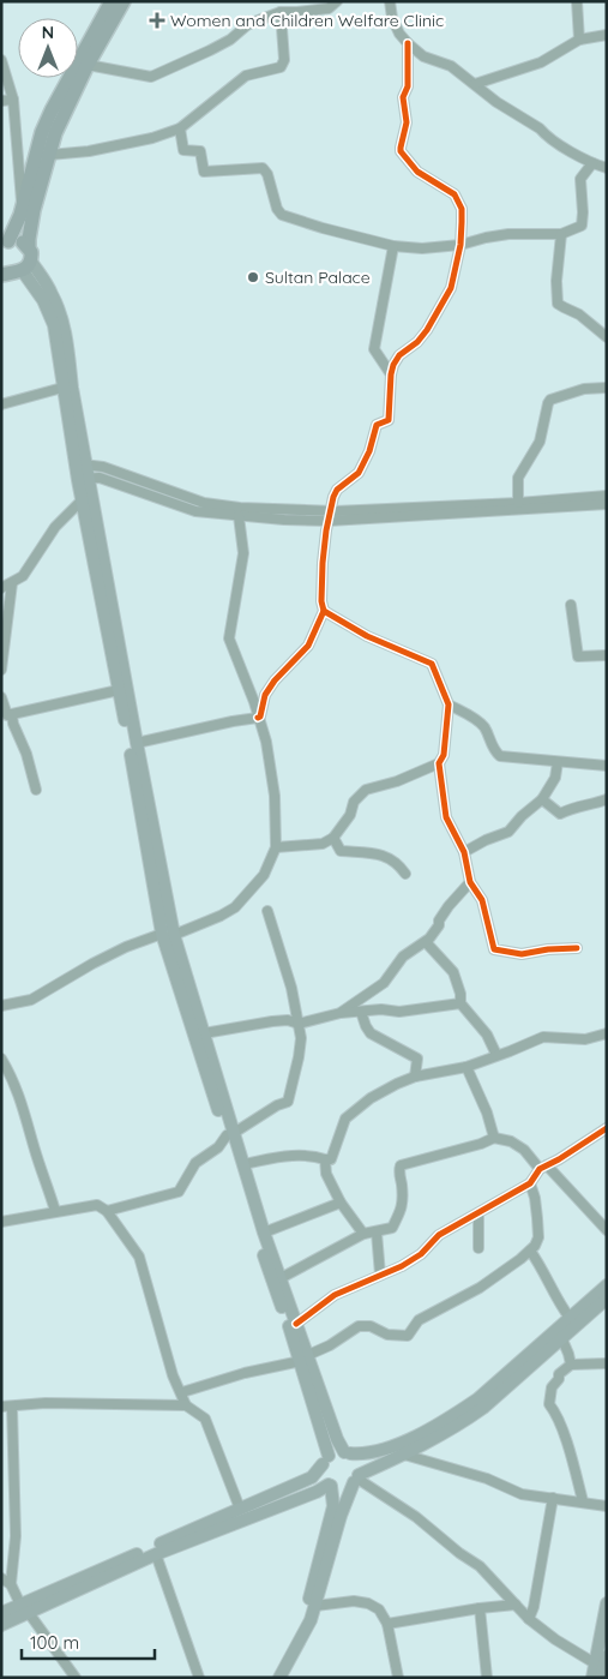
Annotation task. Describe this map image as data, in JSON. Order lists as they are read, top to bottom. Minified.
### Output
{"places":{"health":["Women and Children Welfare Clinic"],"other":["Sultan Palace"]},"scale_bar":"100 m","north":"top"}
